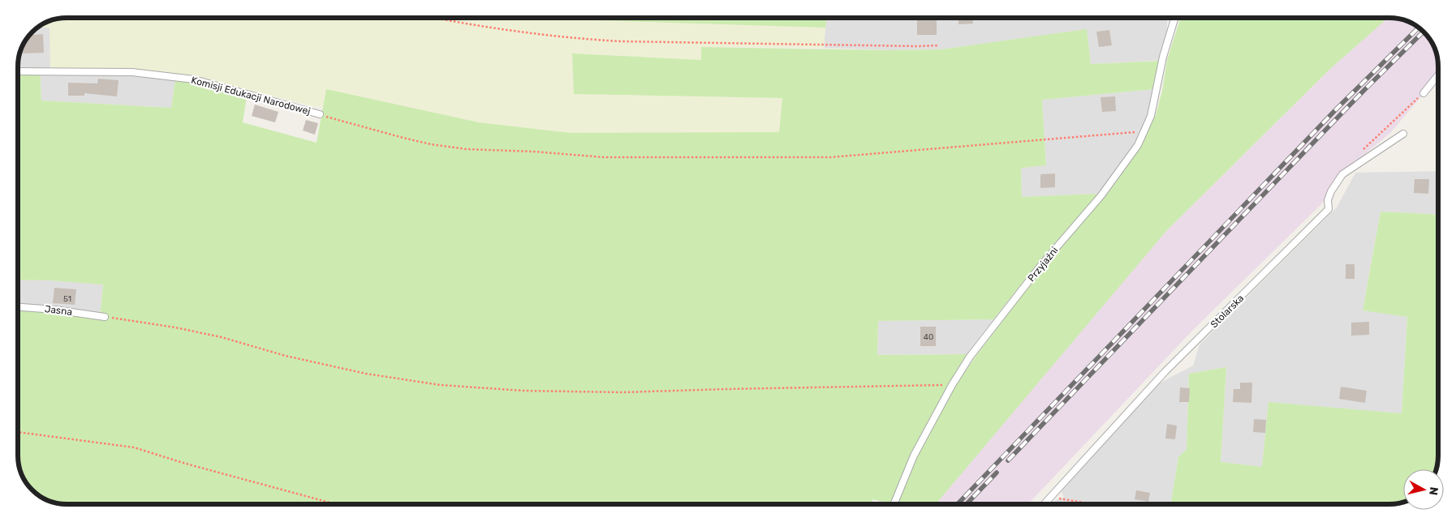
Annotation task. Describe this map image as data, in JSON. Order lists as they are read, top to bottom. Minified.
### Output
{"streets":{"lane":["Komisji Edukacji Narodowej","Przyjaźni","Jasna","Stolarska"]},"house_numbers":["51","40"],"north":"right"}
